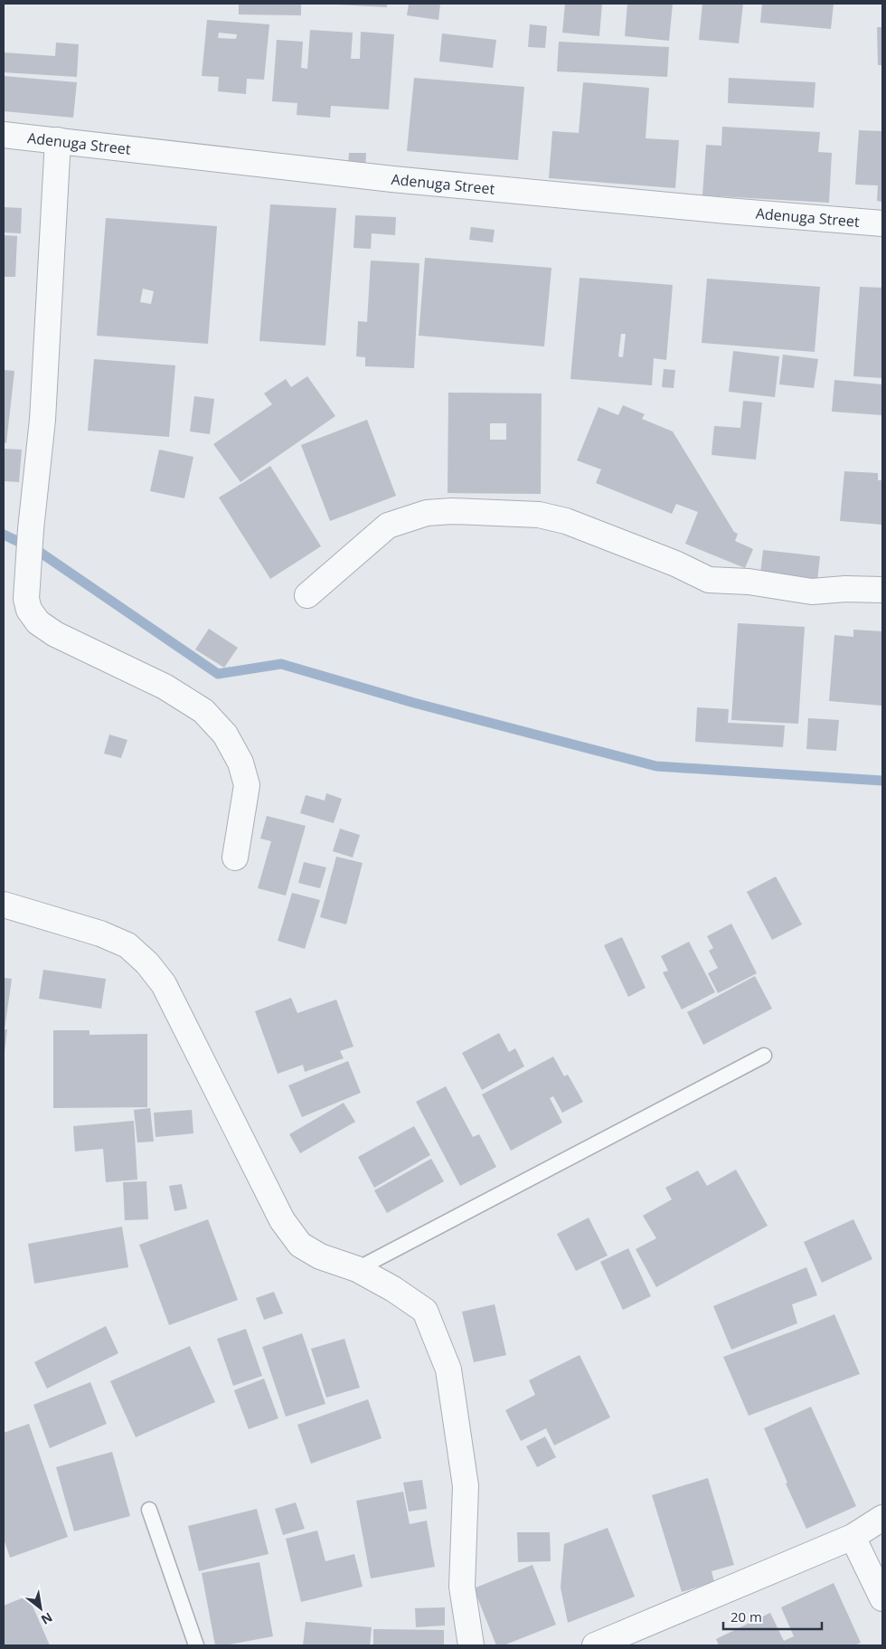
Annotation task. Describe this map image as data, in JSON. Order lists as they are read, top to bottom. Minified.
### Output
{"streets":{"street":["Adenuga Street"]},"scale_bar":"20 m","north":"bottom right"}
